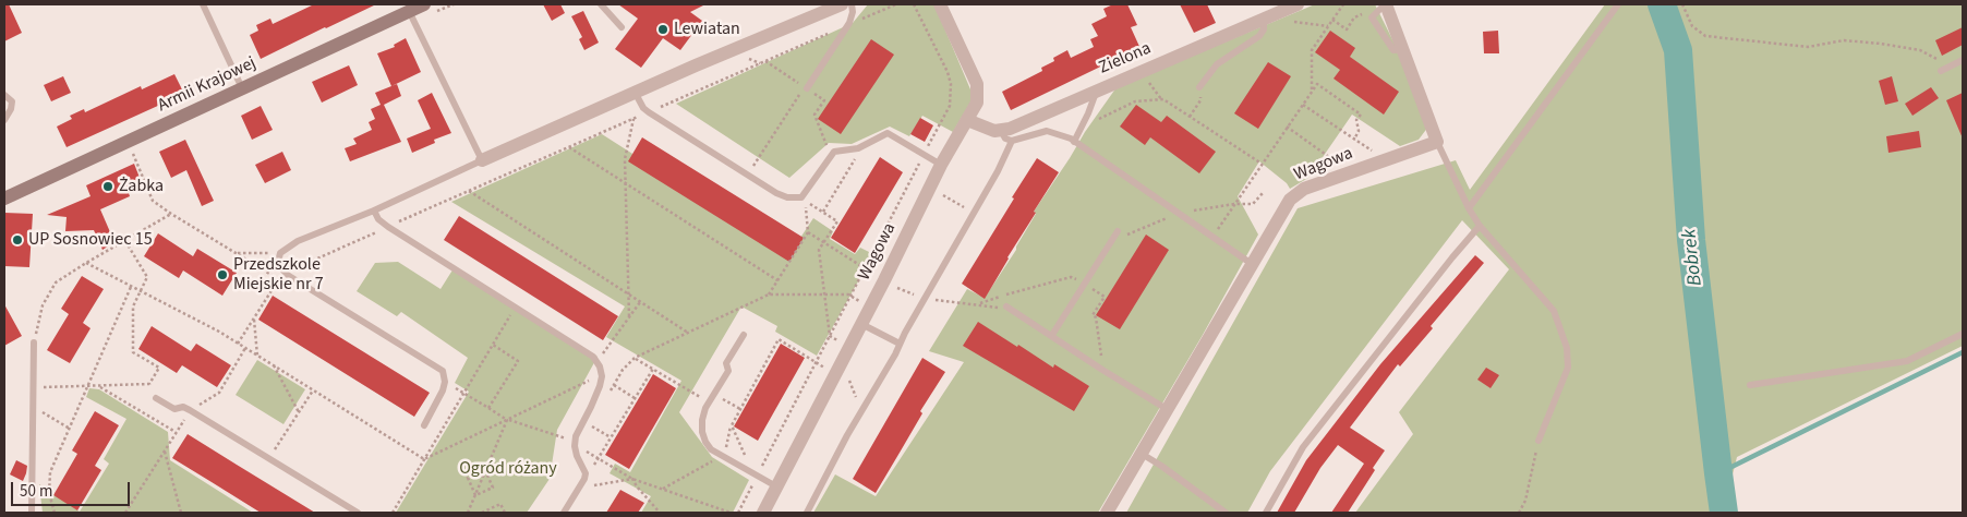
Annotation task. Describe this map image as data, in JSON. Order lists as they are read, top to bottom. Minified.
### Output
{"streets":{"street":["Zielona","Armii Krajowej","Wagowa"]},"water":["Bobrek"],"parks":["Ogród różany"],"places":["Lewiatan","Żabka","UP Sosnowiec 15","Przedszkole Miejskie nr 7"],"scale_bar":"50 m"}
